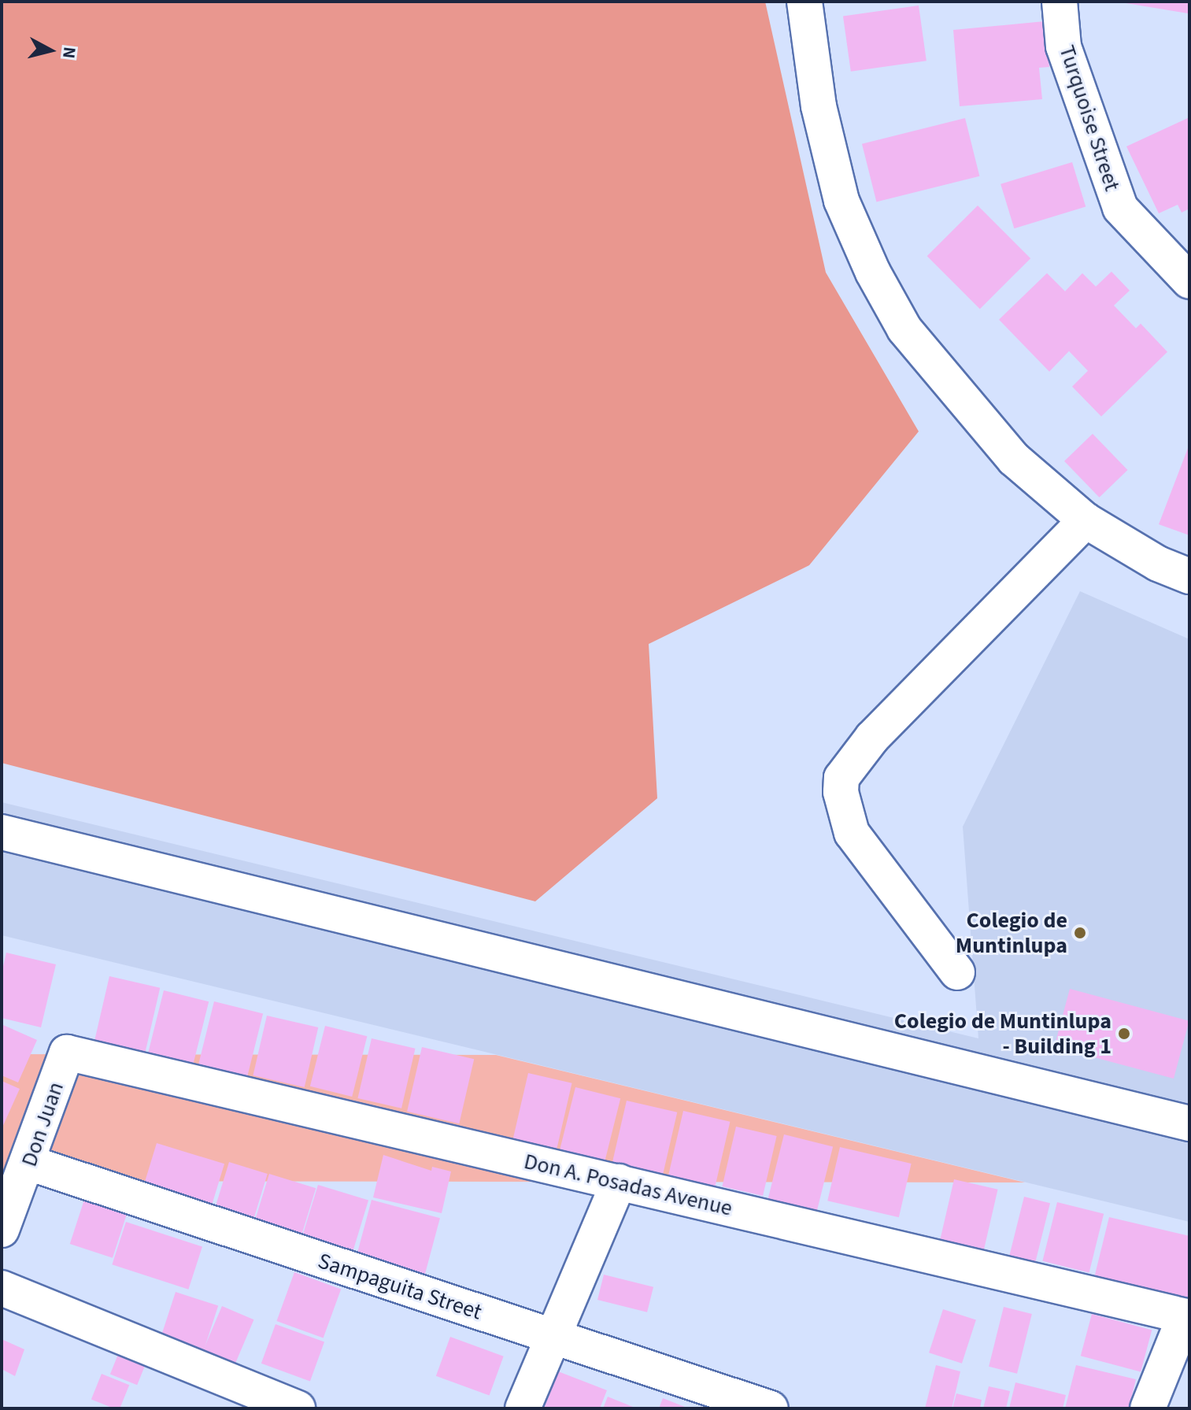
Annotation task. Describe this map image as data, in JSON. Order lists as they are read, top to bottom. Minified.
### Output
{"streets":{"street":["Turquoise Street","Don Juan","Don A. Posadas Avenue","Sampaguita Street"]},"crossings":[["Don Juan","Don A. Posadas Avenue"],["Don Juan","Sampaguita Street"]],"places":["Colegio de Muntinlupa","Colegio de Muntinlupa - Building 1"],"north":"right"}
